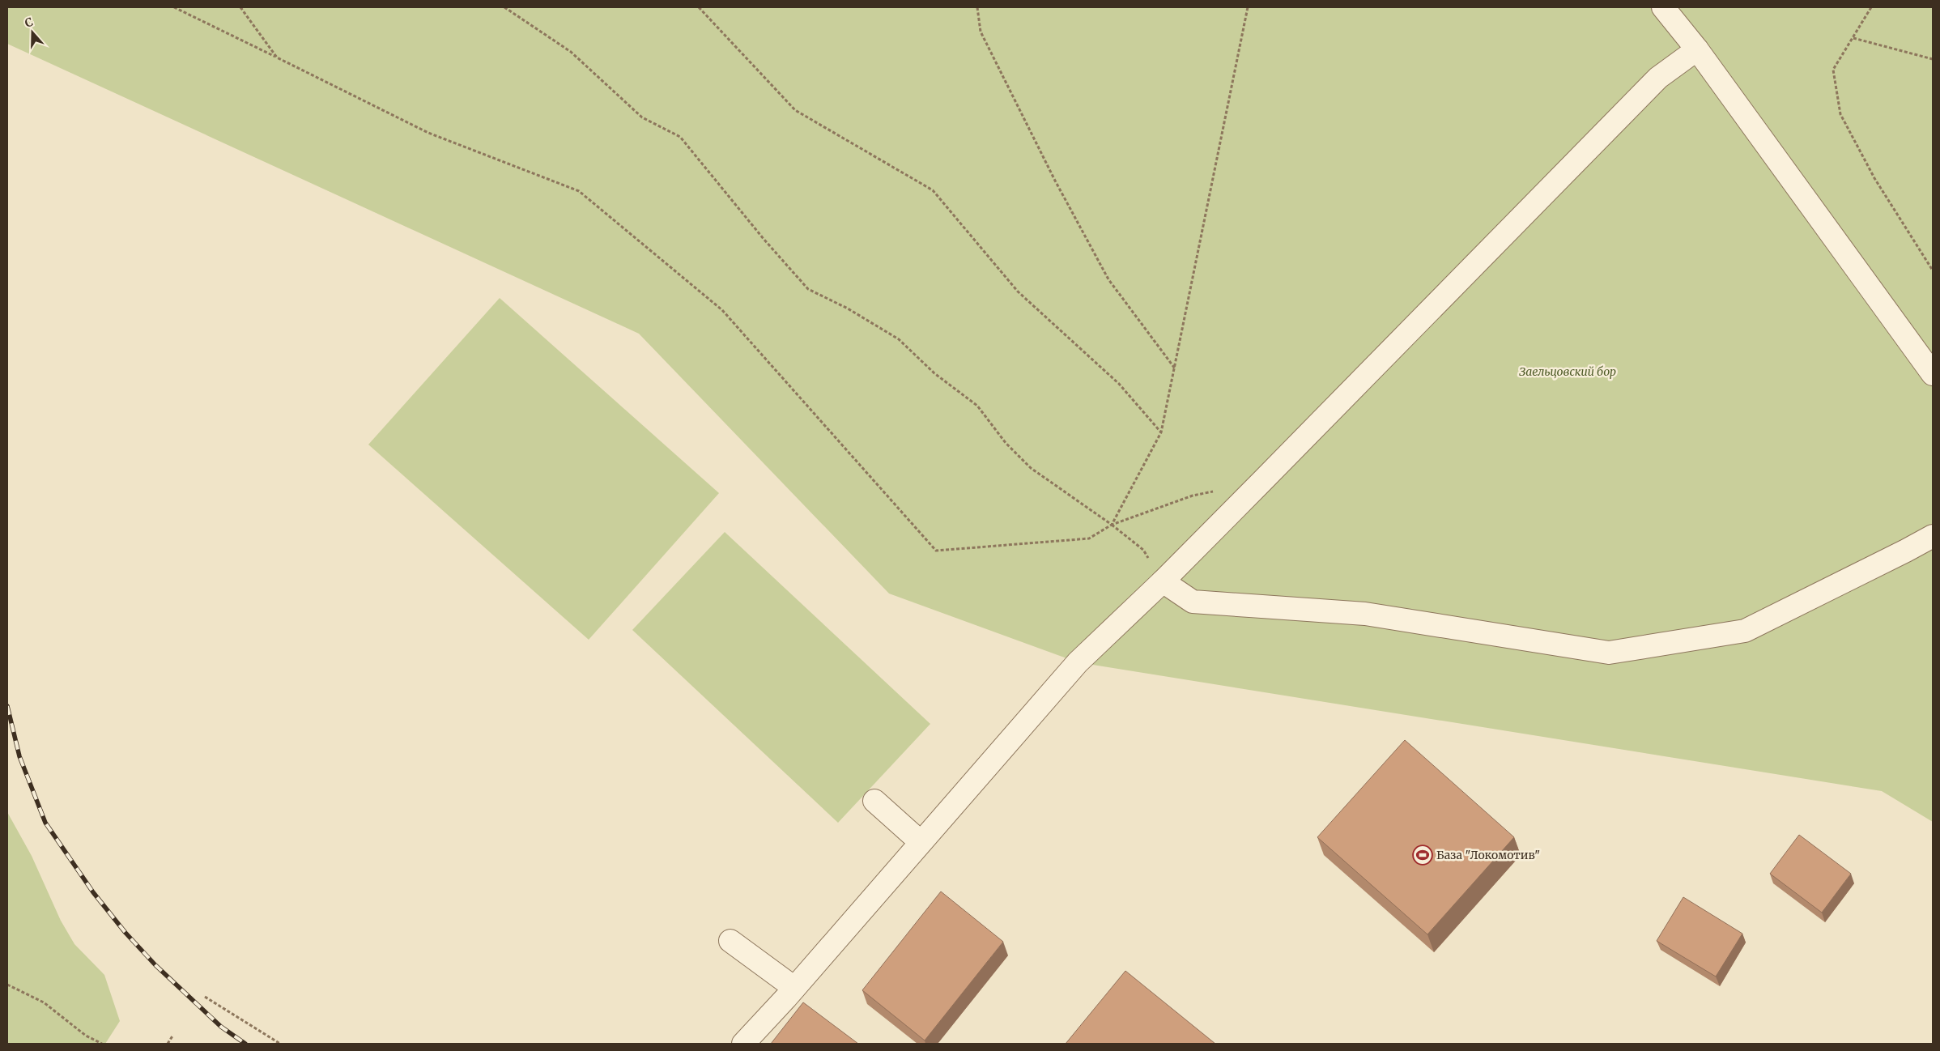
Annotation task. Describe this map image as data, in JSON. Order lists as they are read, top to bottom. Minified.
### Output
{"parks":["Заельцовский бор"],"places":{"sports":["База \"Локомотив\""]},"north":"top"}
